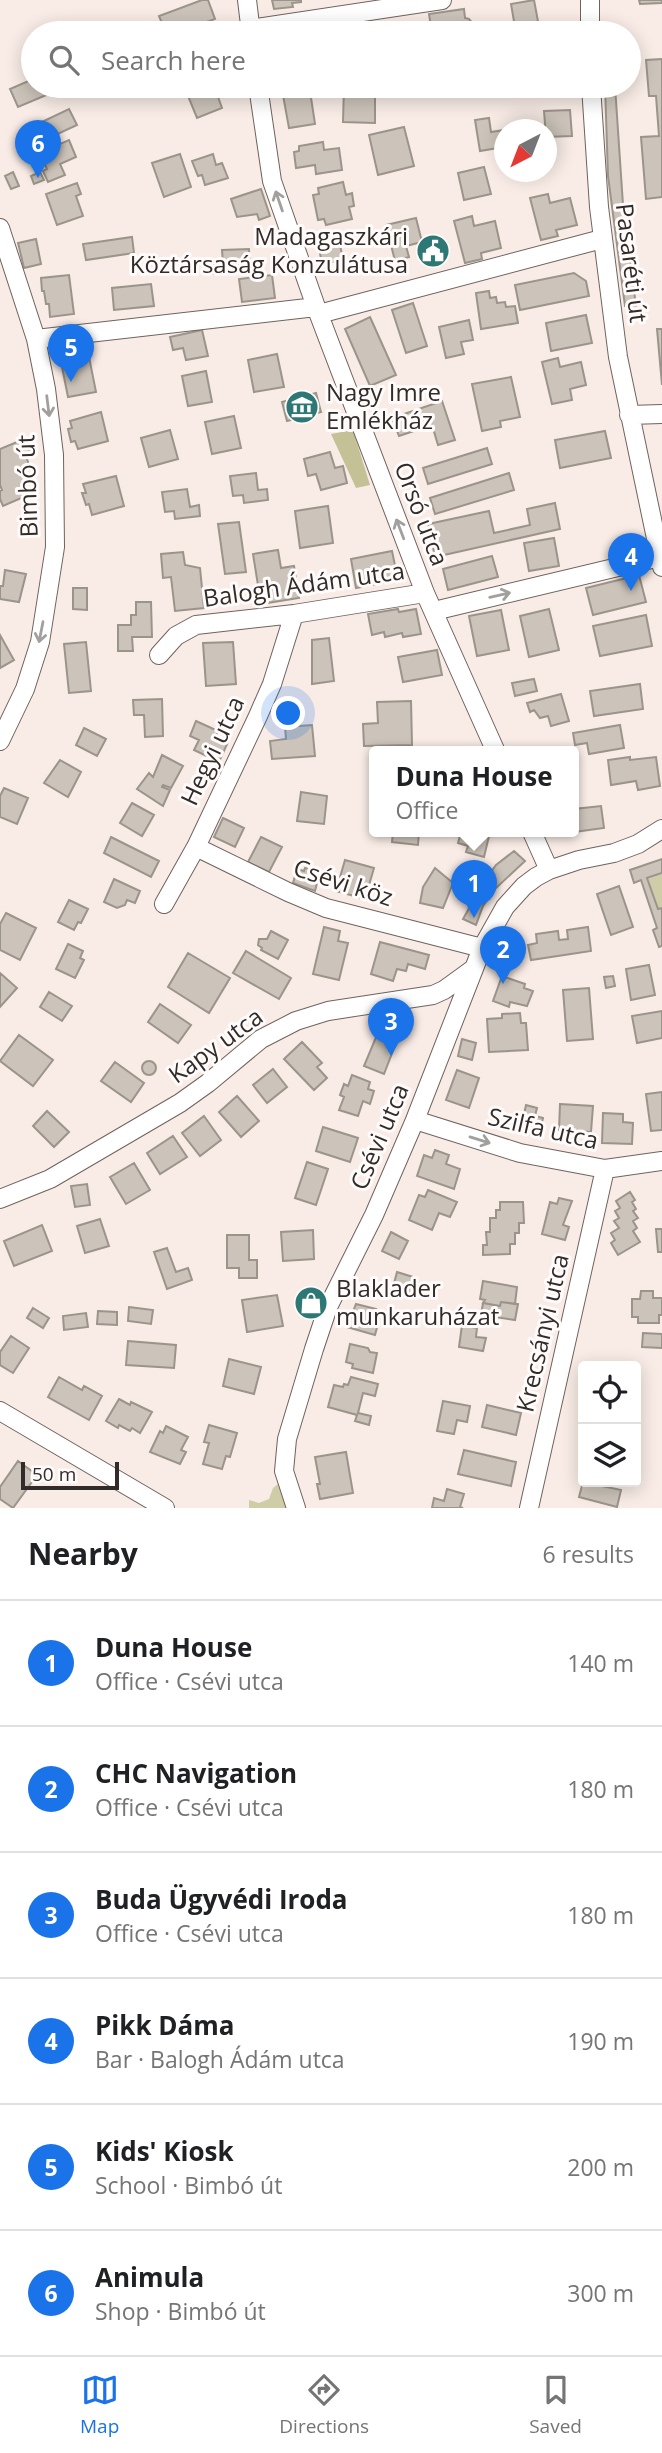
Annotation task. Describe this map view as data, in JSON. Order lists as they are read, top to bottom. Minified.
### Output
{"streets":{"street":["Pasaréti út","Bimbó út","Orsó utca","Balogh Ádám utca","Hegyi utca","Csévi köz","Kapy utca","Szilfa utca","Csévi utca","Krecsányi utca"]},"crossings":[["Orsó utca","Balogh Ádám utca"],["Balogh Ádám utca","Hegyi utca"],["Hegyi utca","Csévi köz"],["Csévi köz","Csévi utca"],["Kapy utca","Csévi utca"],["Szilfa utca","Csévi utca"],["Szilfa utca","Krecsányi utca"]],"one_way":["Bimbó út","Orsó utca","Szilfa utca"],"places":{"public building":["Madagaszkári Köztársaság Konzulátusa"],"museum":["Nagy Imre Emlékház"],"shop":["Blaklader munkaruházat"]},"scale_bar":"50 m","north":"bottom left","page":{"search":"Search here","pins":["6","5","4","1","2","3"],"popup":["Duna House","Office"],"scale":"50 m","heading":["Nearby","6 results"],"list":[{"mark":"1","name":"Duna House","note":"Office · Csévi utca","value":"140 m"},{"mark":"2","name":"CHC Navigation","note":"Office · Csévi utca","value":"180 m"},{"mark":"3","name":"Buda Ügyvédi Iroda","note":"Office · Csévi utca","value":"180 m"},{"mark":"4","name":"Pikk Dáma","note":"Bar · Balogh Ádám utca","value":"190 m"},{"mark":"5","name":"Kids' Kiosk","note":"School · Bimbó út","value":"200 m"},{"mark":"6","name":"Animula","note":"Shop · Bimbó út","value":"300 m"}],"nav":["Map","Directions","Saved"]}}
